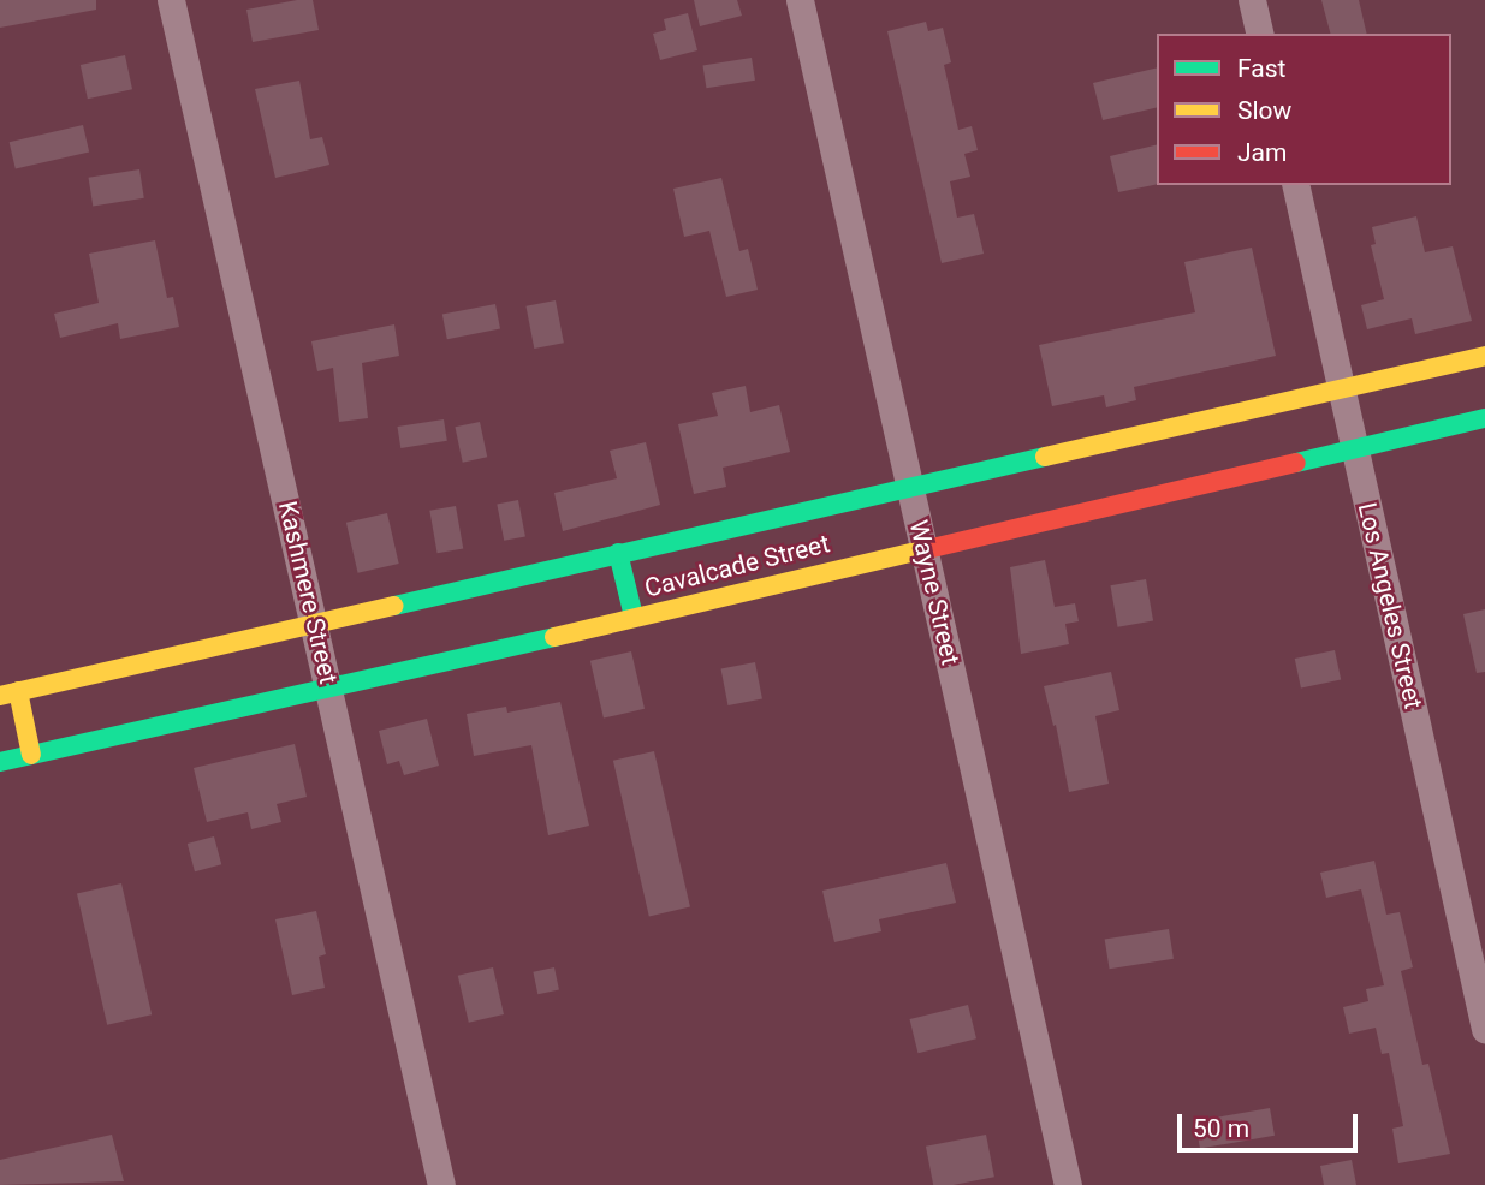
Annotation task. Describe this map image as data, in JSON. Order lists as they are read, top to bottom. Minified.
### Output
{"streets":{"main road":["Cavalcade Street"],"street":["Kashmere Street","Wayne Street","Los Angeles Street"]},"crossings":[["Cavalcade Street","Kashmere Street"],["Cavalcade Street","Wayne Street"],["Cavalcade Street","Los Angeles Street"]],"legend":["Fast","Slow","Jam"],"scale_bar":"50 m"}
